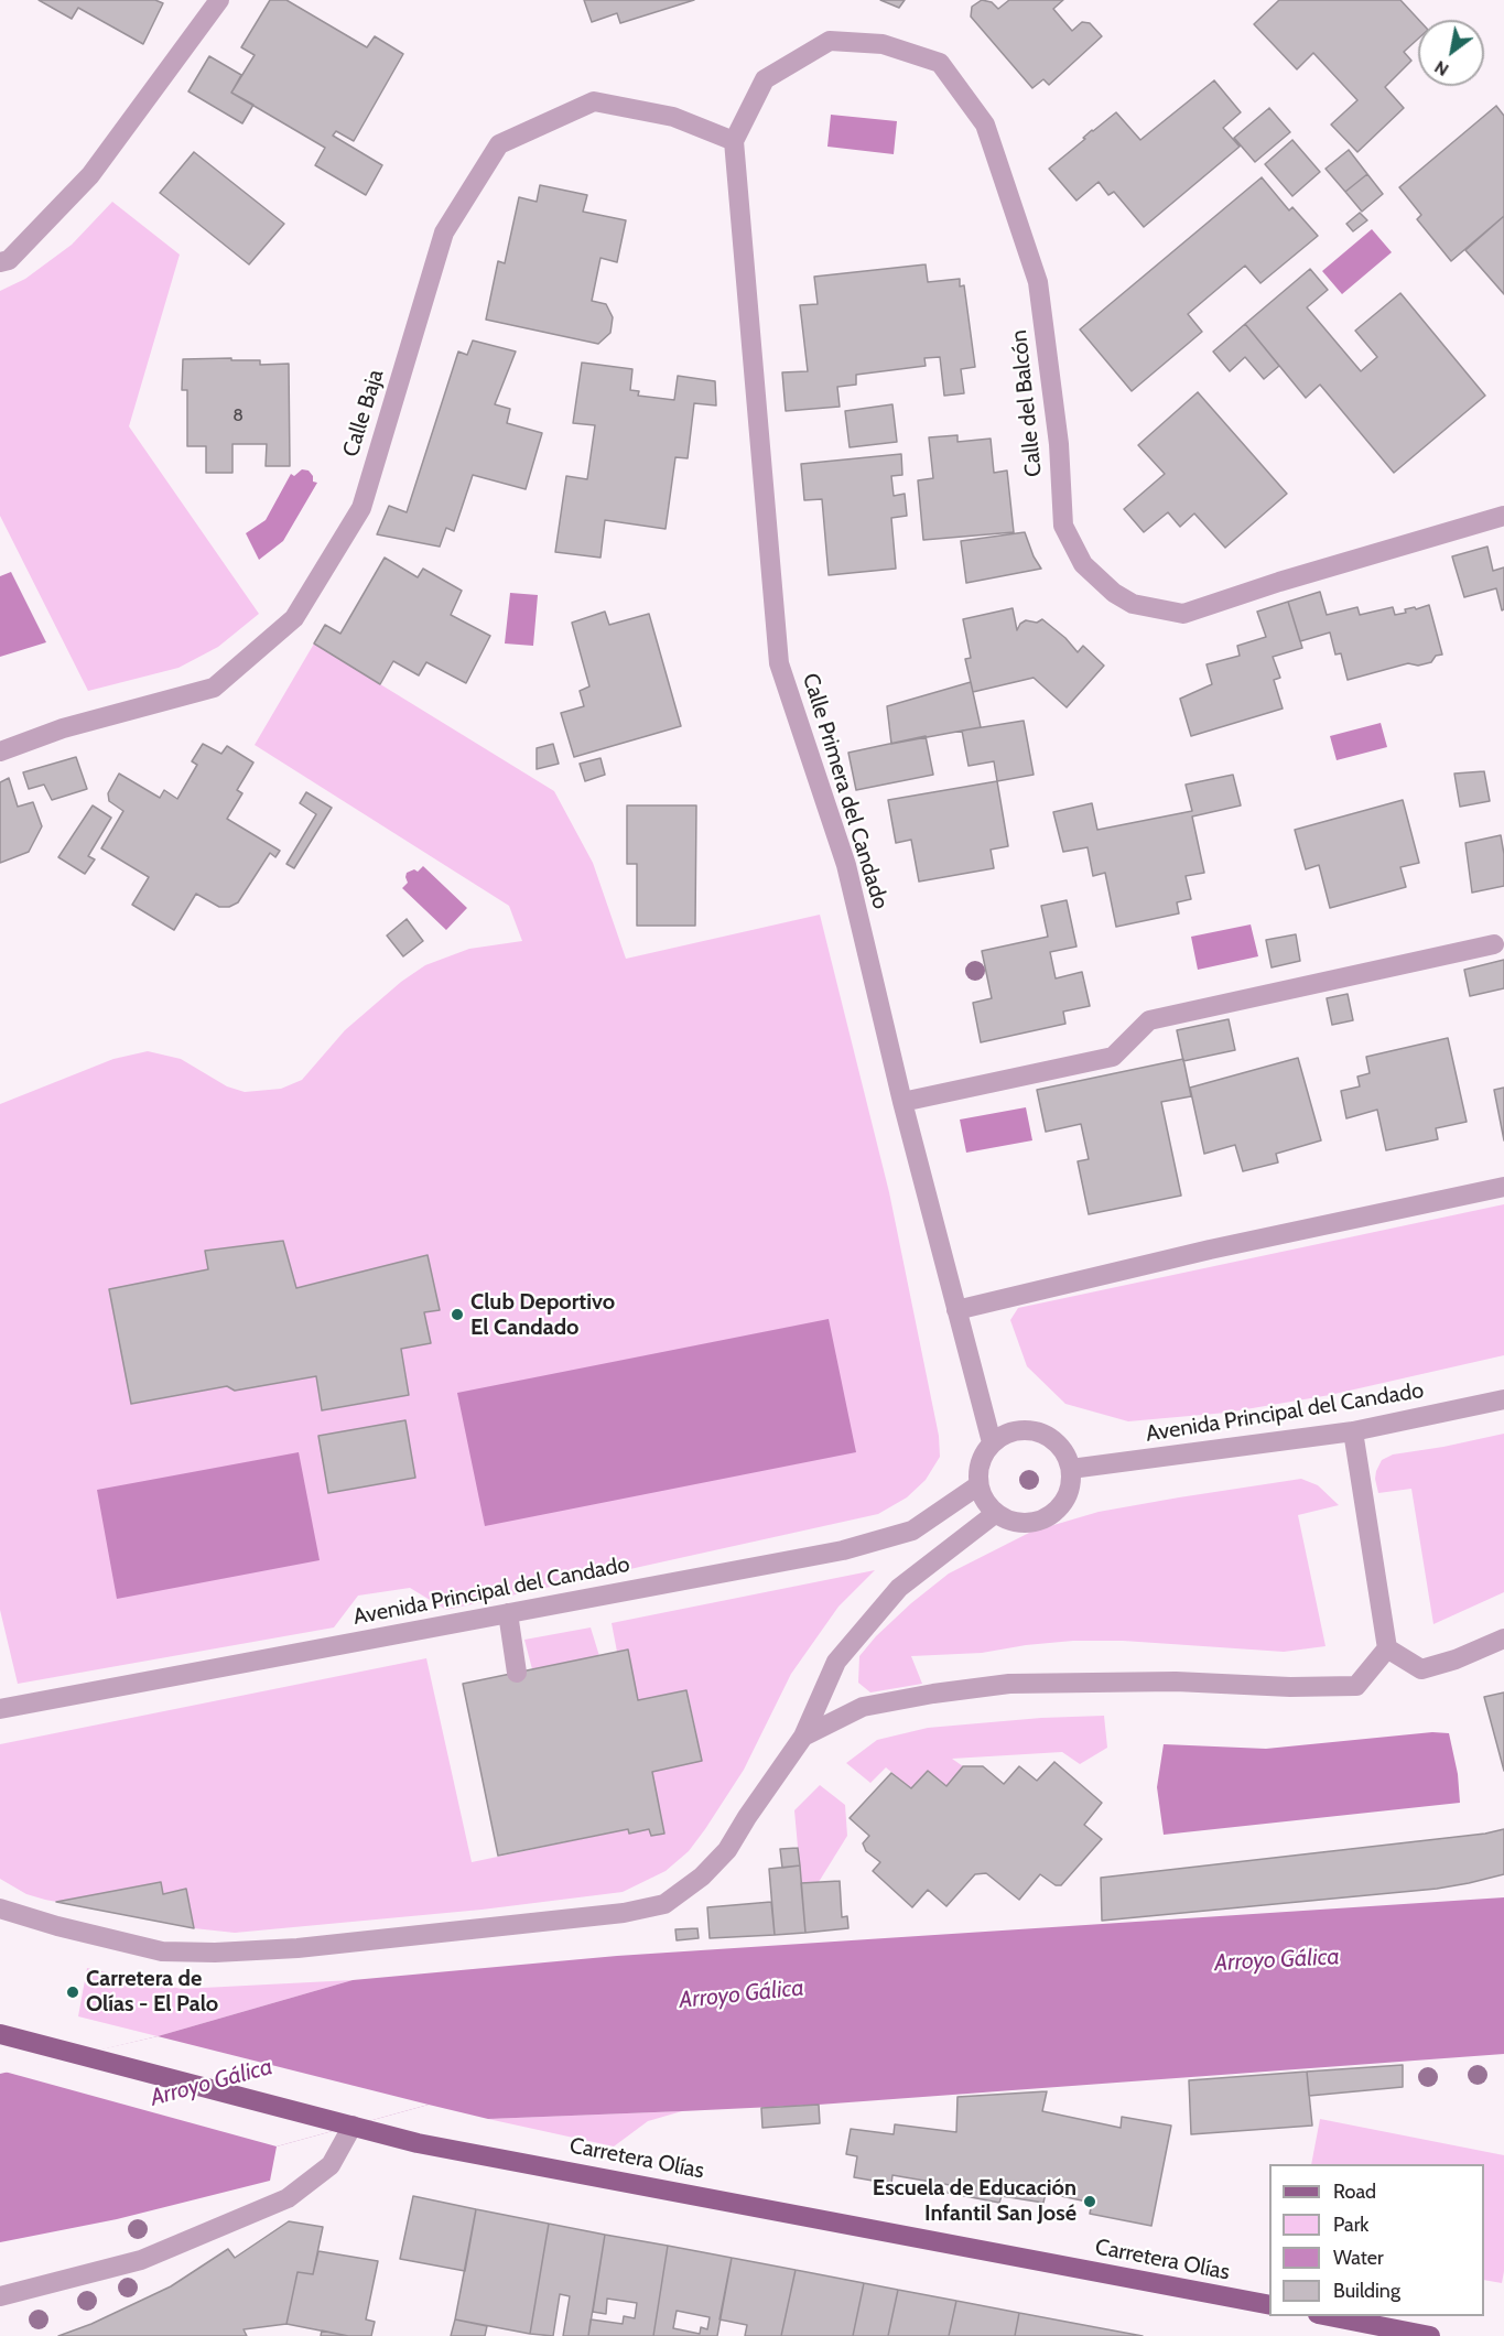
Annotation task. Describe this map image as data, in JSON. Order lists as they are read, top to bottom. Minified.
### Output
{"streets":{"main road":["Carretera Olías"],"street":["Calle del Balcón","Calle Baja","Calle Primera del Candado","Avenida Principal del Candado"]},"crossings":[["Calle del Balcón","Calle Baja"],["Calle del Balcón","Calle Primera del Candado"],["Calle Baja","Calle Primera del Candado"],["Calle Primera del Candado","Avenida Principal del Candado"]],"water":["Arroyo Gálica"],"places":["Club Deportivo El Candado","Carretera de Olías - El Palo","Escuela de Educación Infantil San José"],"house_numbers":["8"],"legend":["Road","Park","Water","Building"],"north":"bottom left"}
